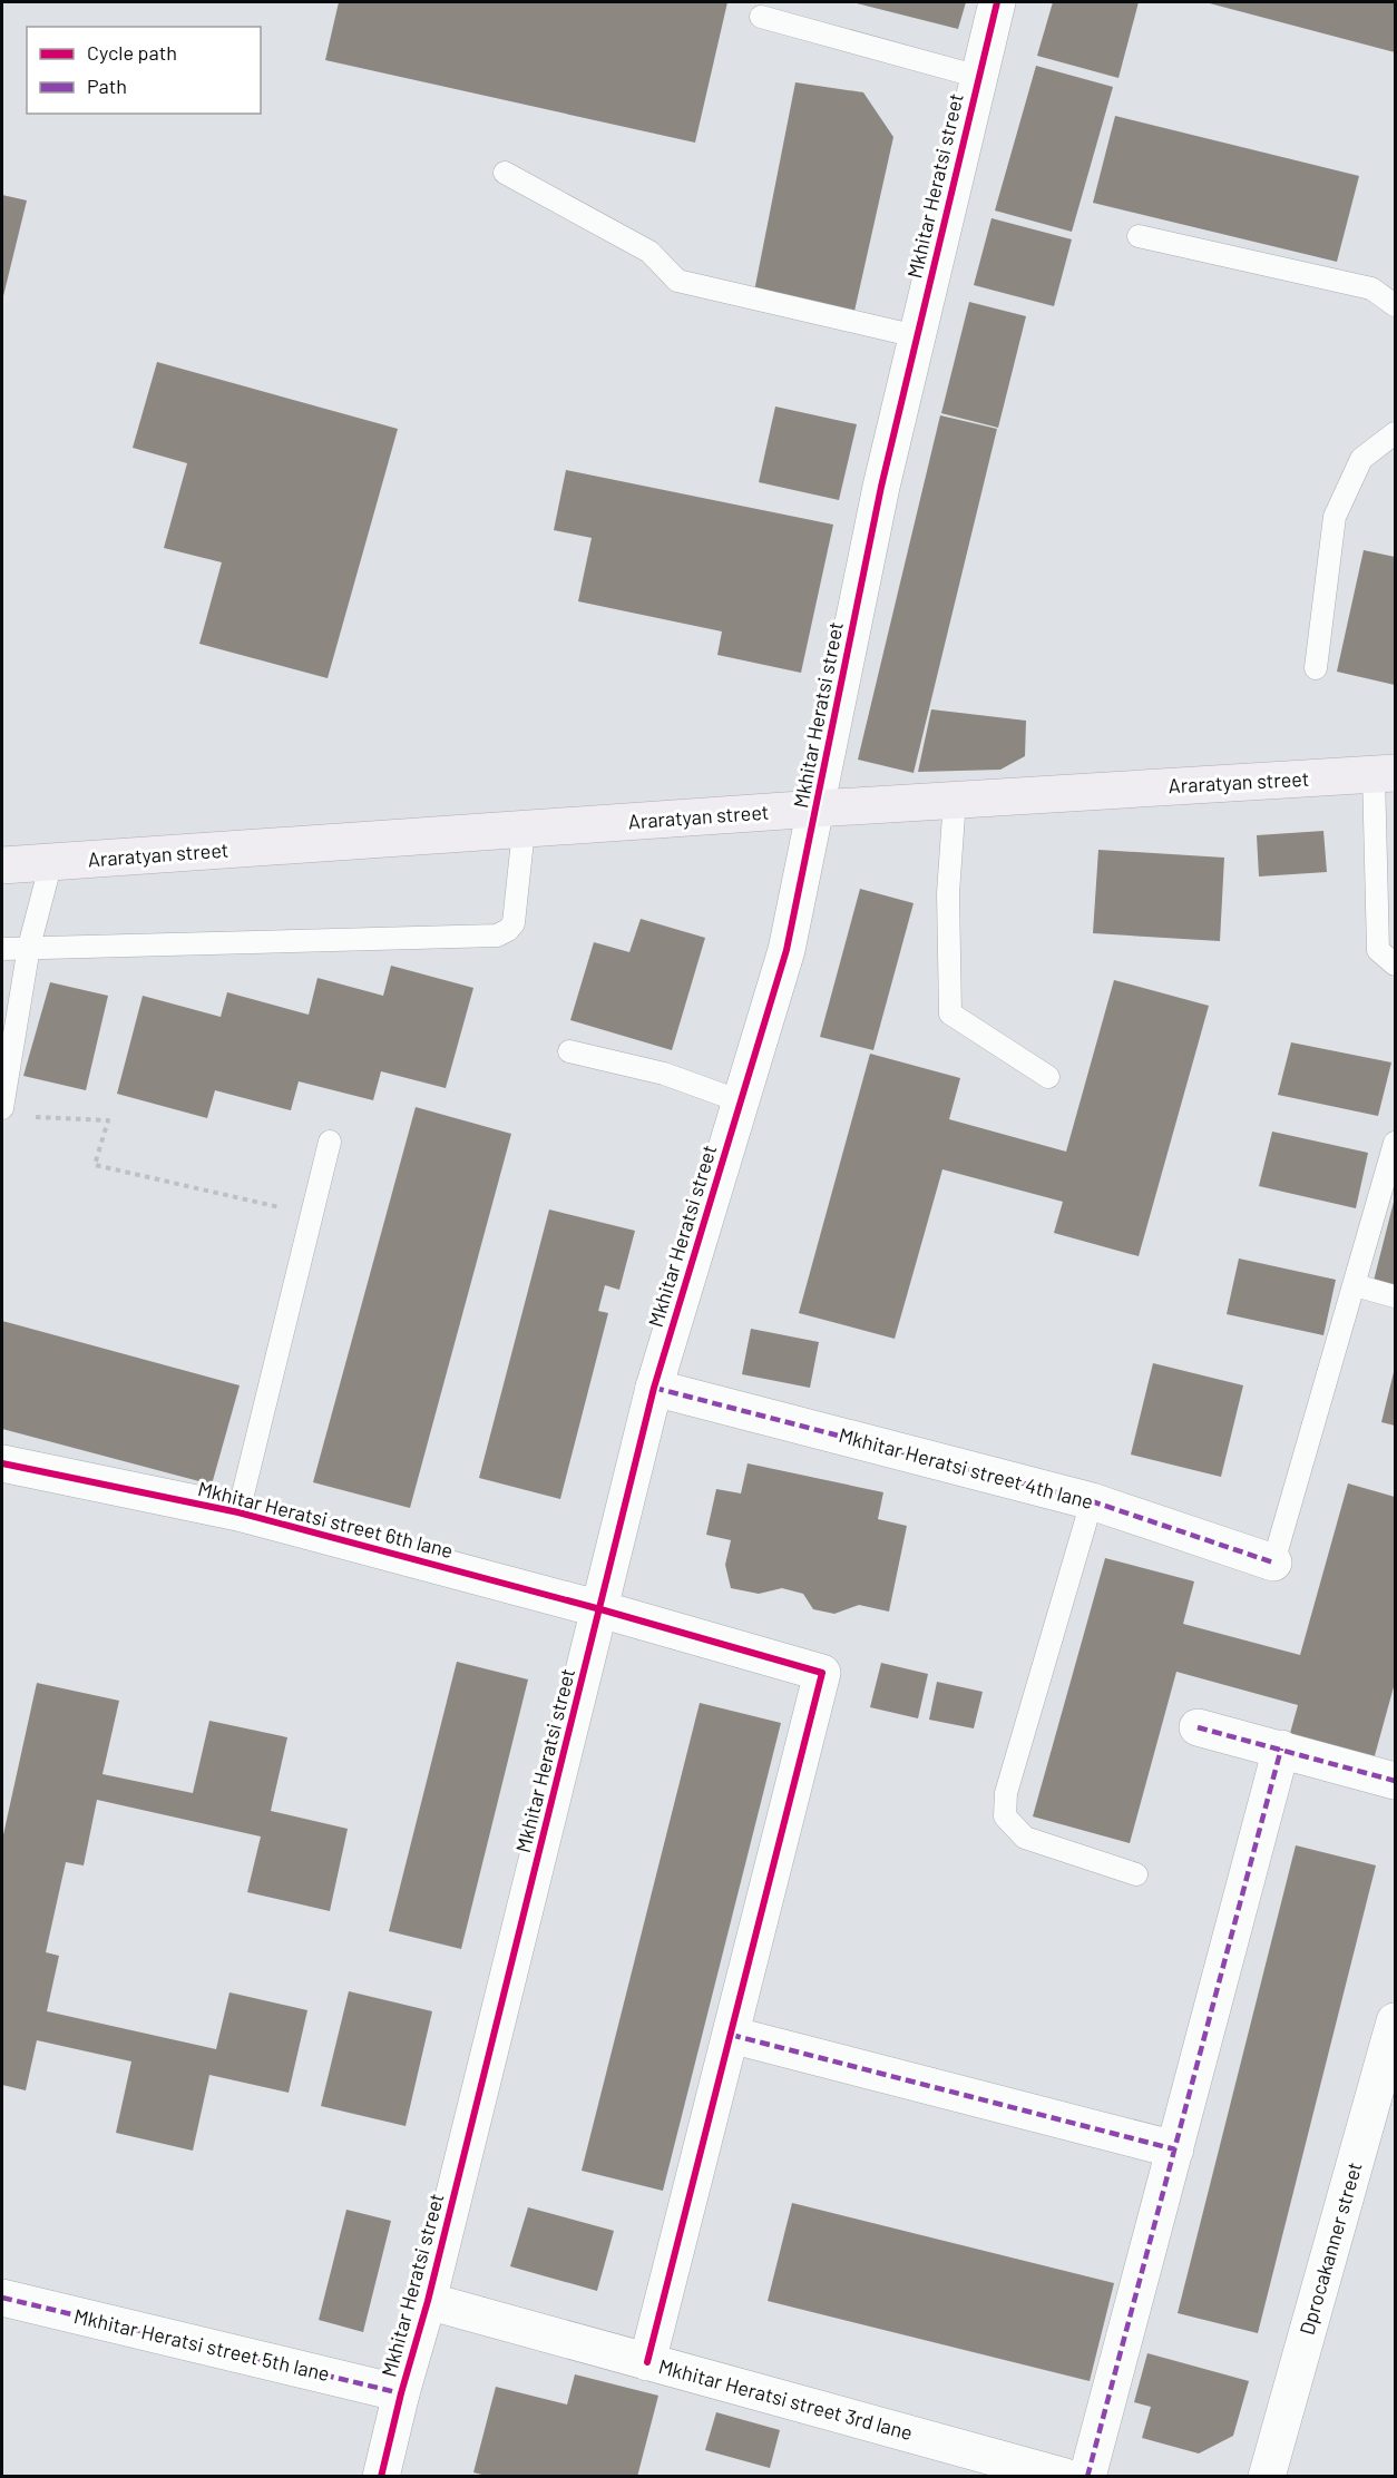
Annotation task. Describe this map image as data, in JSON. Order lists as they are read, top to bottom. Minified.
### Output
{"streets":{"main road":["Araratyan street"],"street":["Mkhitar Heratsi street","Mkhitar Heratsi street 4th lane","Mkhitar Heratsi street 6th lane","Dprocakanner street","Mkhitar Heratsi street 5th lane","Mkhitar Heratsi street 3rd lane"]},"crossings":[["Mkhitar Heratsi street","Araratyan street"],["Mkhitar Heratsi street","Mkhitar Heratsi street 4th lane"],["Mkhitar Heratsi street","Mkhitar Heratsi street 6th lane"],["Mkhitar Heratsi street","Mkhitar Heratsi street 5th lane"],["Mkhitar Heratsi street","Mkhitar Heratsi street 3rd lane"]],"legend":["Cycle path","Path"]}
